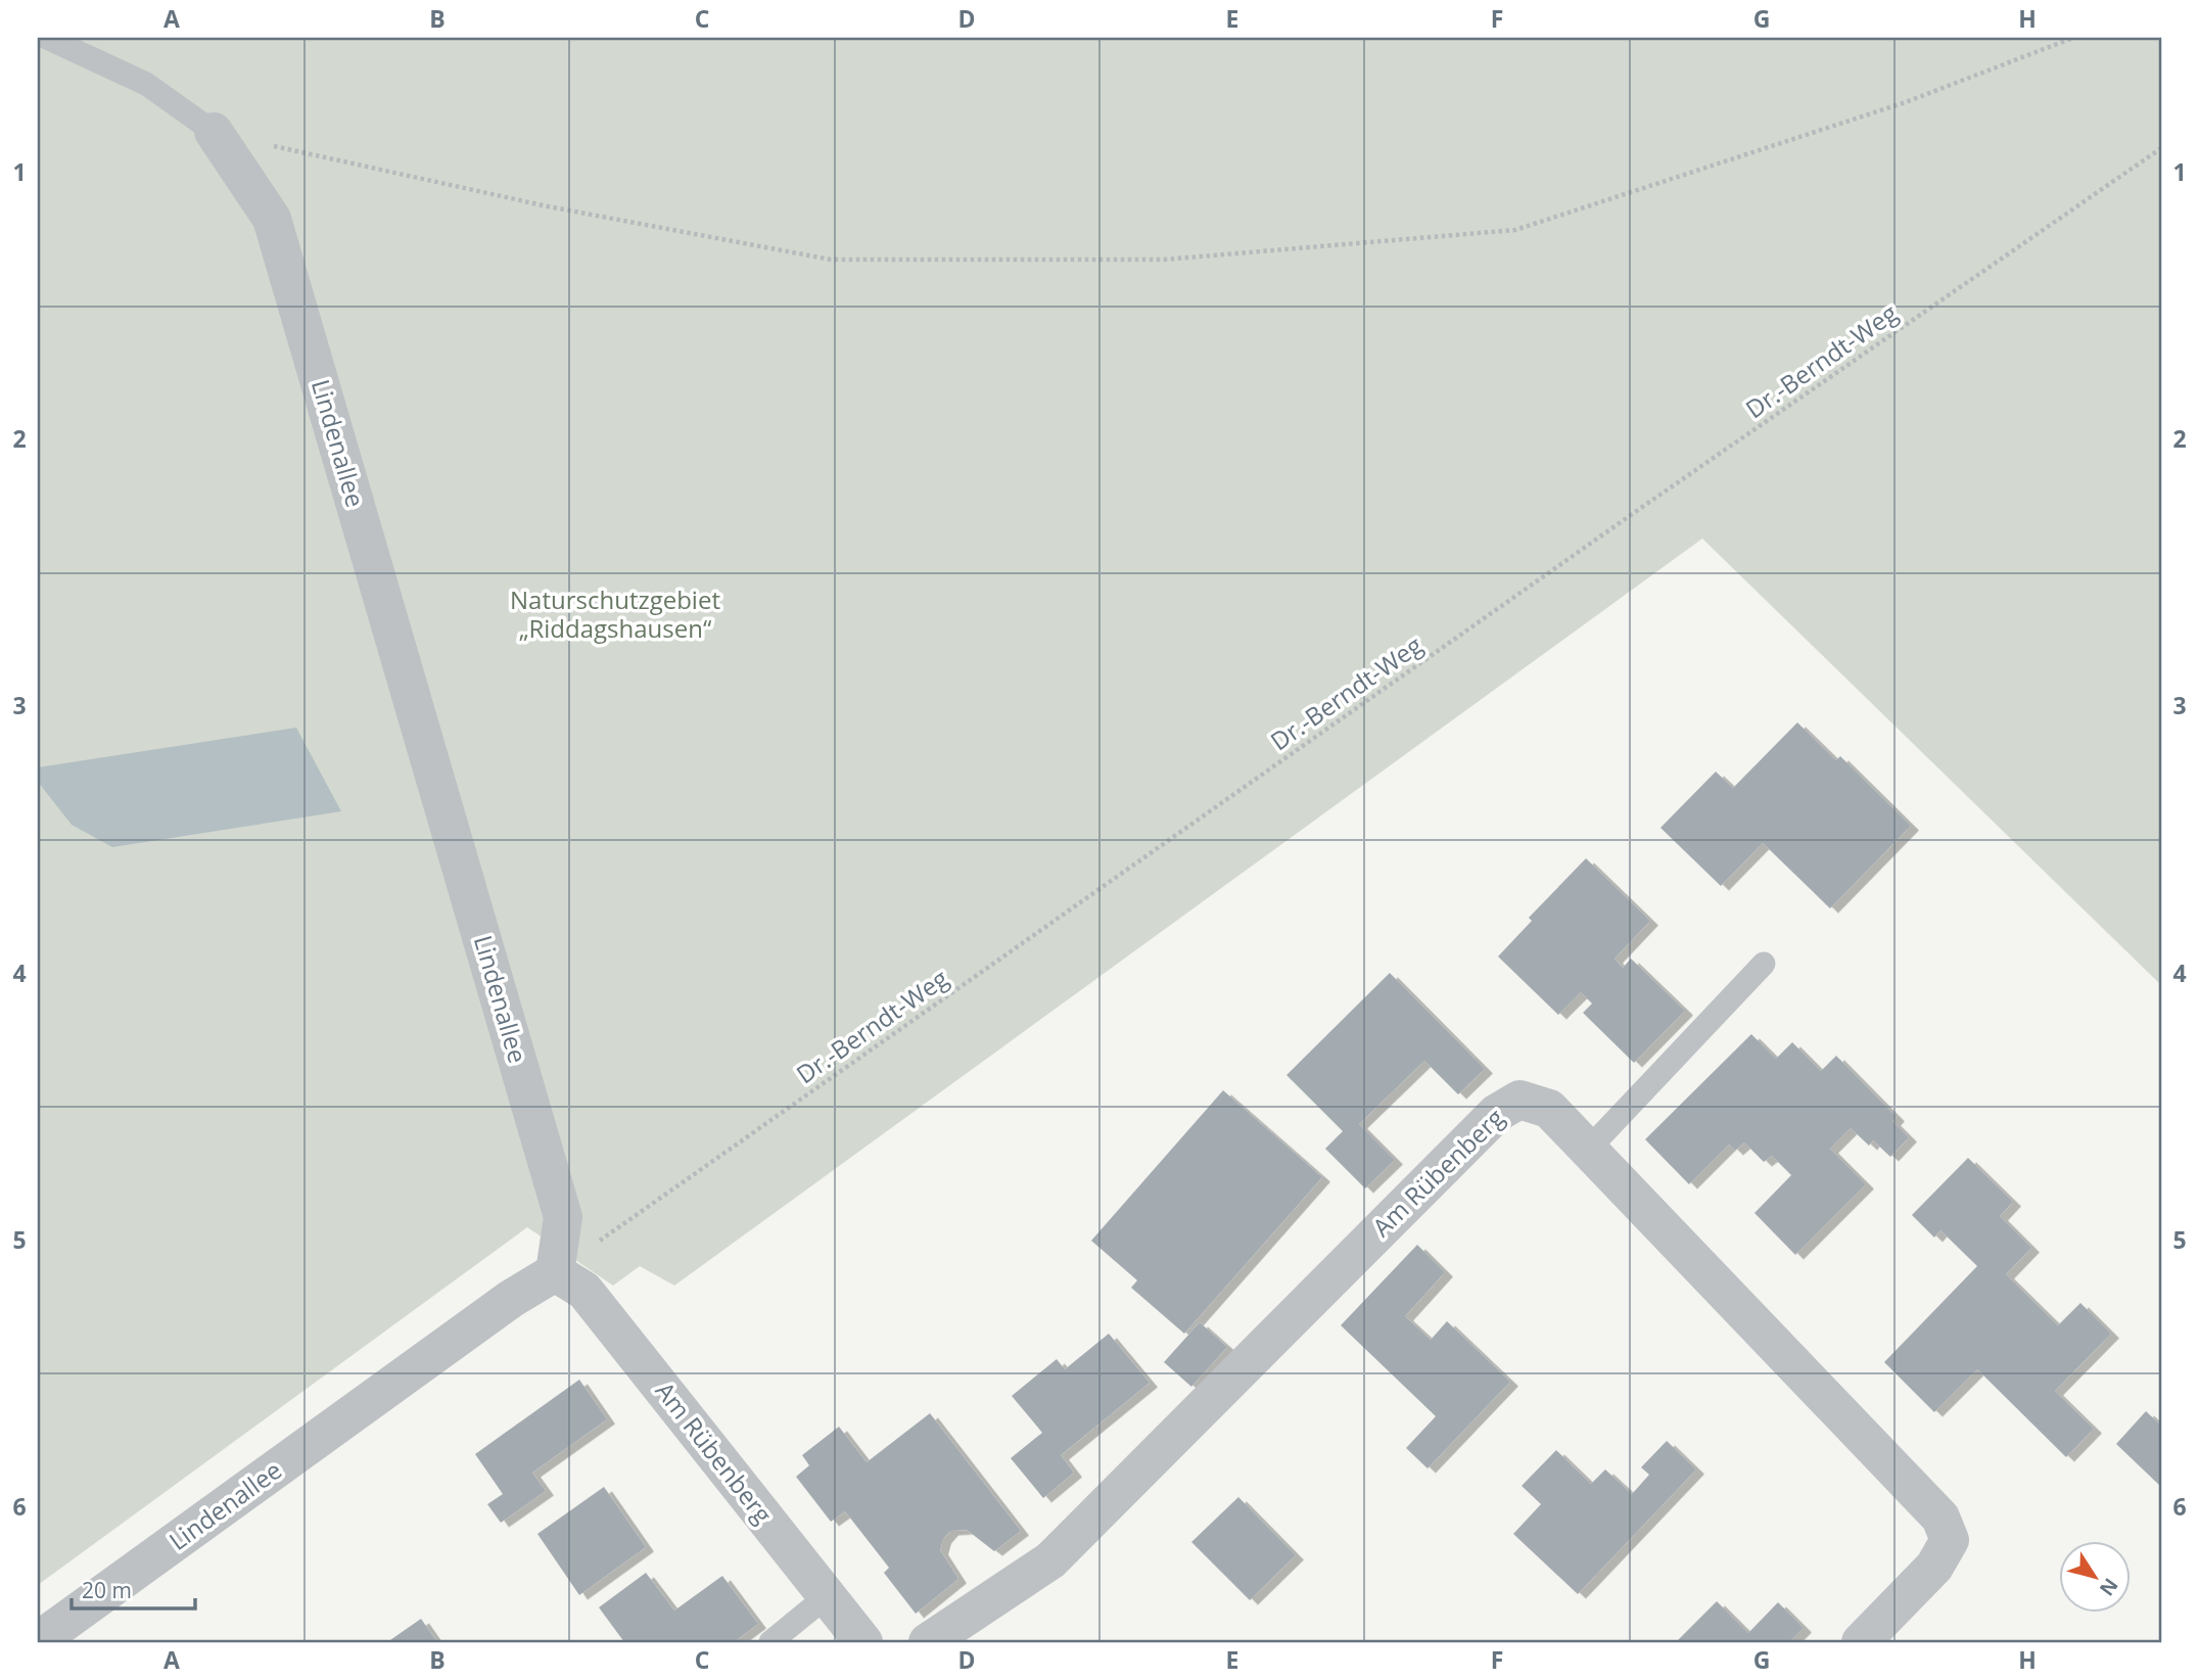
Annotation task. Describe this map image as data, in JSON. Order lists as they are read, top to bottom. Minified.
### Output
{"streets":{"street":["Lindenallee","Am Rübenberg"],"path":["Dr.-Berndt-Weg"]},"crossings":[["Dr.-Berndt-Weg","Lindenallee"],["Dr.-Berndt-Weg","Am Rübenberg"],["Lindenallee","Am Rübenberg"]],"parks":["Naturschutzgebiet „Riddagshausen“"],"scale_bar":"20 m","north":"bottom right","grid":{"columns":["A","B","C","D","E","F","G","H"],"rows":["1","2","3","4","5","6"]}}
